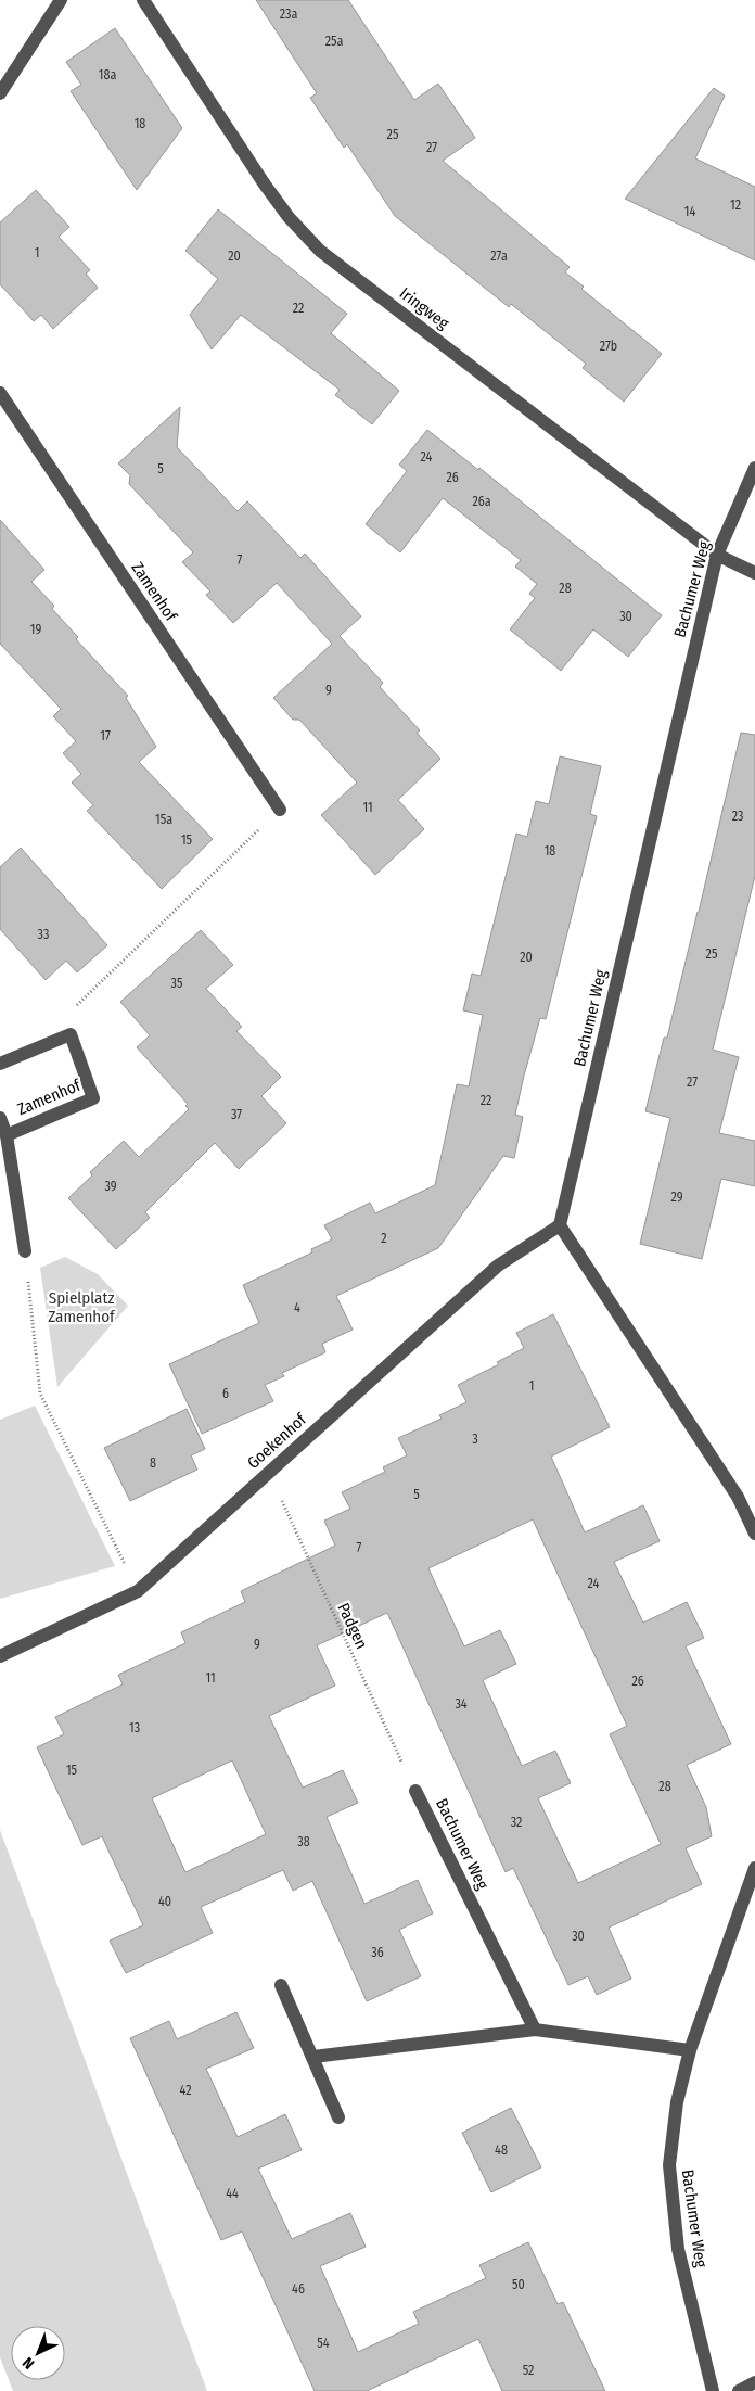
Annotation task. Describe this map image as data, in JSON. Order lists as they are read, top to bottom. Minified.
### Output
{"streets":{"street":["Iringweg","Bachumer Weg","Zamenhof","Goekenhof"],"path":["Padgen"]},"crossings":[["Iringweg","Bachumer Weg"],["Bachumer Weg","Goekenhof"],["Bachumer Weg","Padgen"],["Goekenhof","Padgen"]],"parks":["Spielplatz Zamenhof"],"house_numbers":["23a","25a","18a","18","25","27","12","14","1","20","27a","22","27b","24","5","26","26a","7","28","30","19","9","17","11","23","15a","15","18","33","25","20","35","27","22","37","39","29","2","4","1","6","3","8","5","7","24","9","11","26","34","13","15","28","32","38","40","30","36","42","48","44","50","46","54","52"],"north":"bottom left"}
